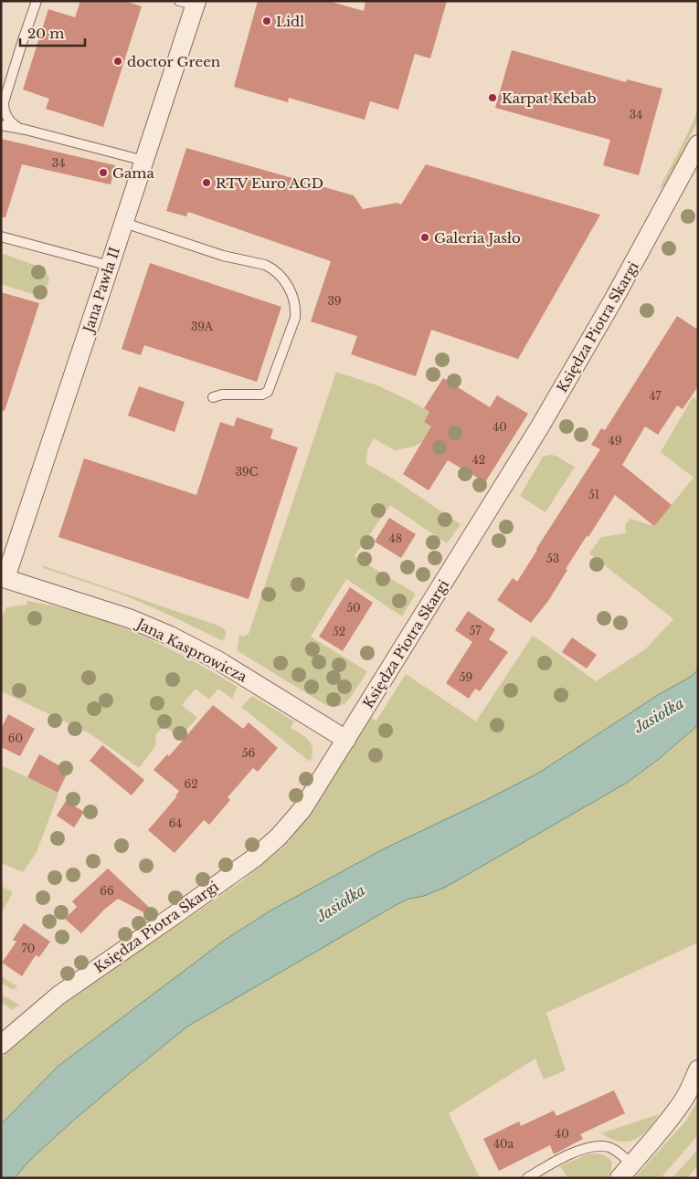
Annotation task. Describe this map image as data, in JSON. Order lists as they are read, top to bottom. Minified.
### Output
{"streets":{"street":["Jana Pawła II","Księdza Piotra Skargi","Jana Kasprowicza"]},"crossings":[["Jana Pawła II","Jana Kasprowicza"],["Księdza Piotra Skargi","Jana Kasprowicza"]],"water":["Jasiołka"],"places":["Lidl","doctor Green","Karpat Kebab","Gama","RTV Euro AGD","Galeria Jasło"],"house_numbers":["34","34","39","39A","47","40","49","42","39C","51","48","53","50","57","52","59","60","56","62","64","66","70","40","40a"],"scale_bar":"20 m"}
